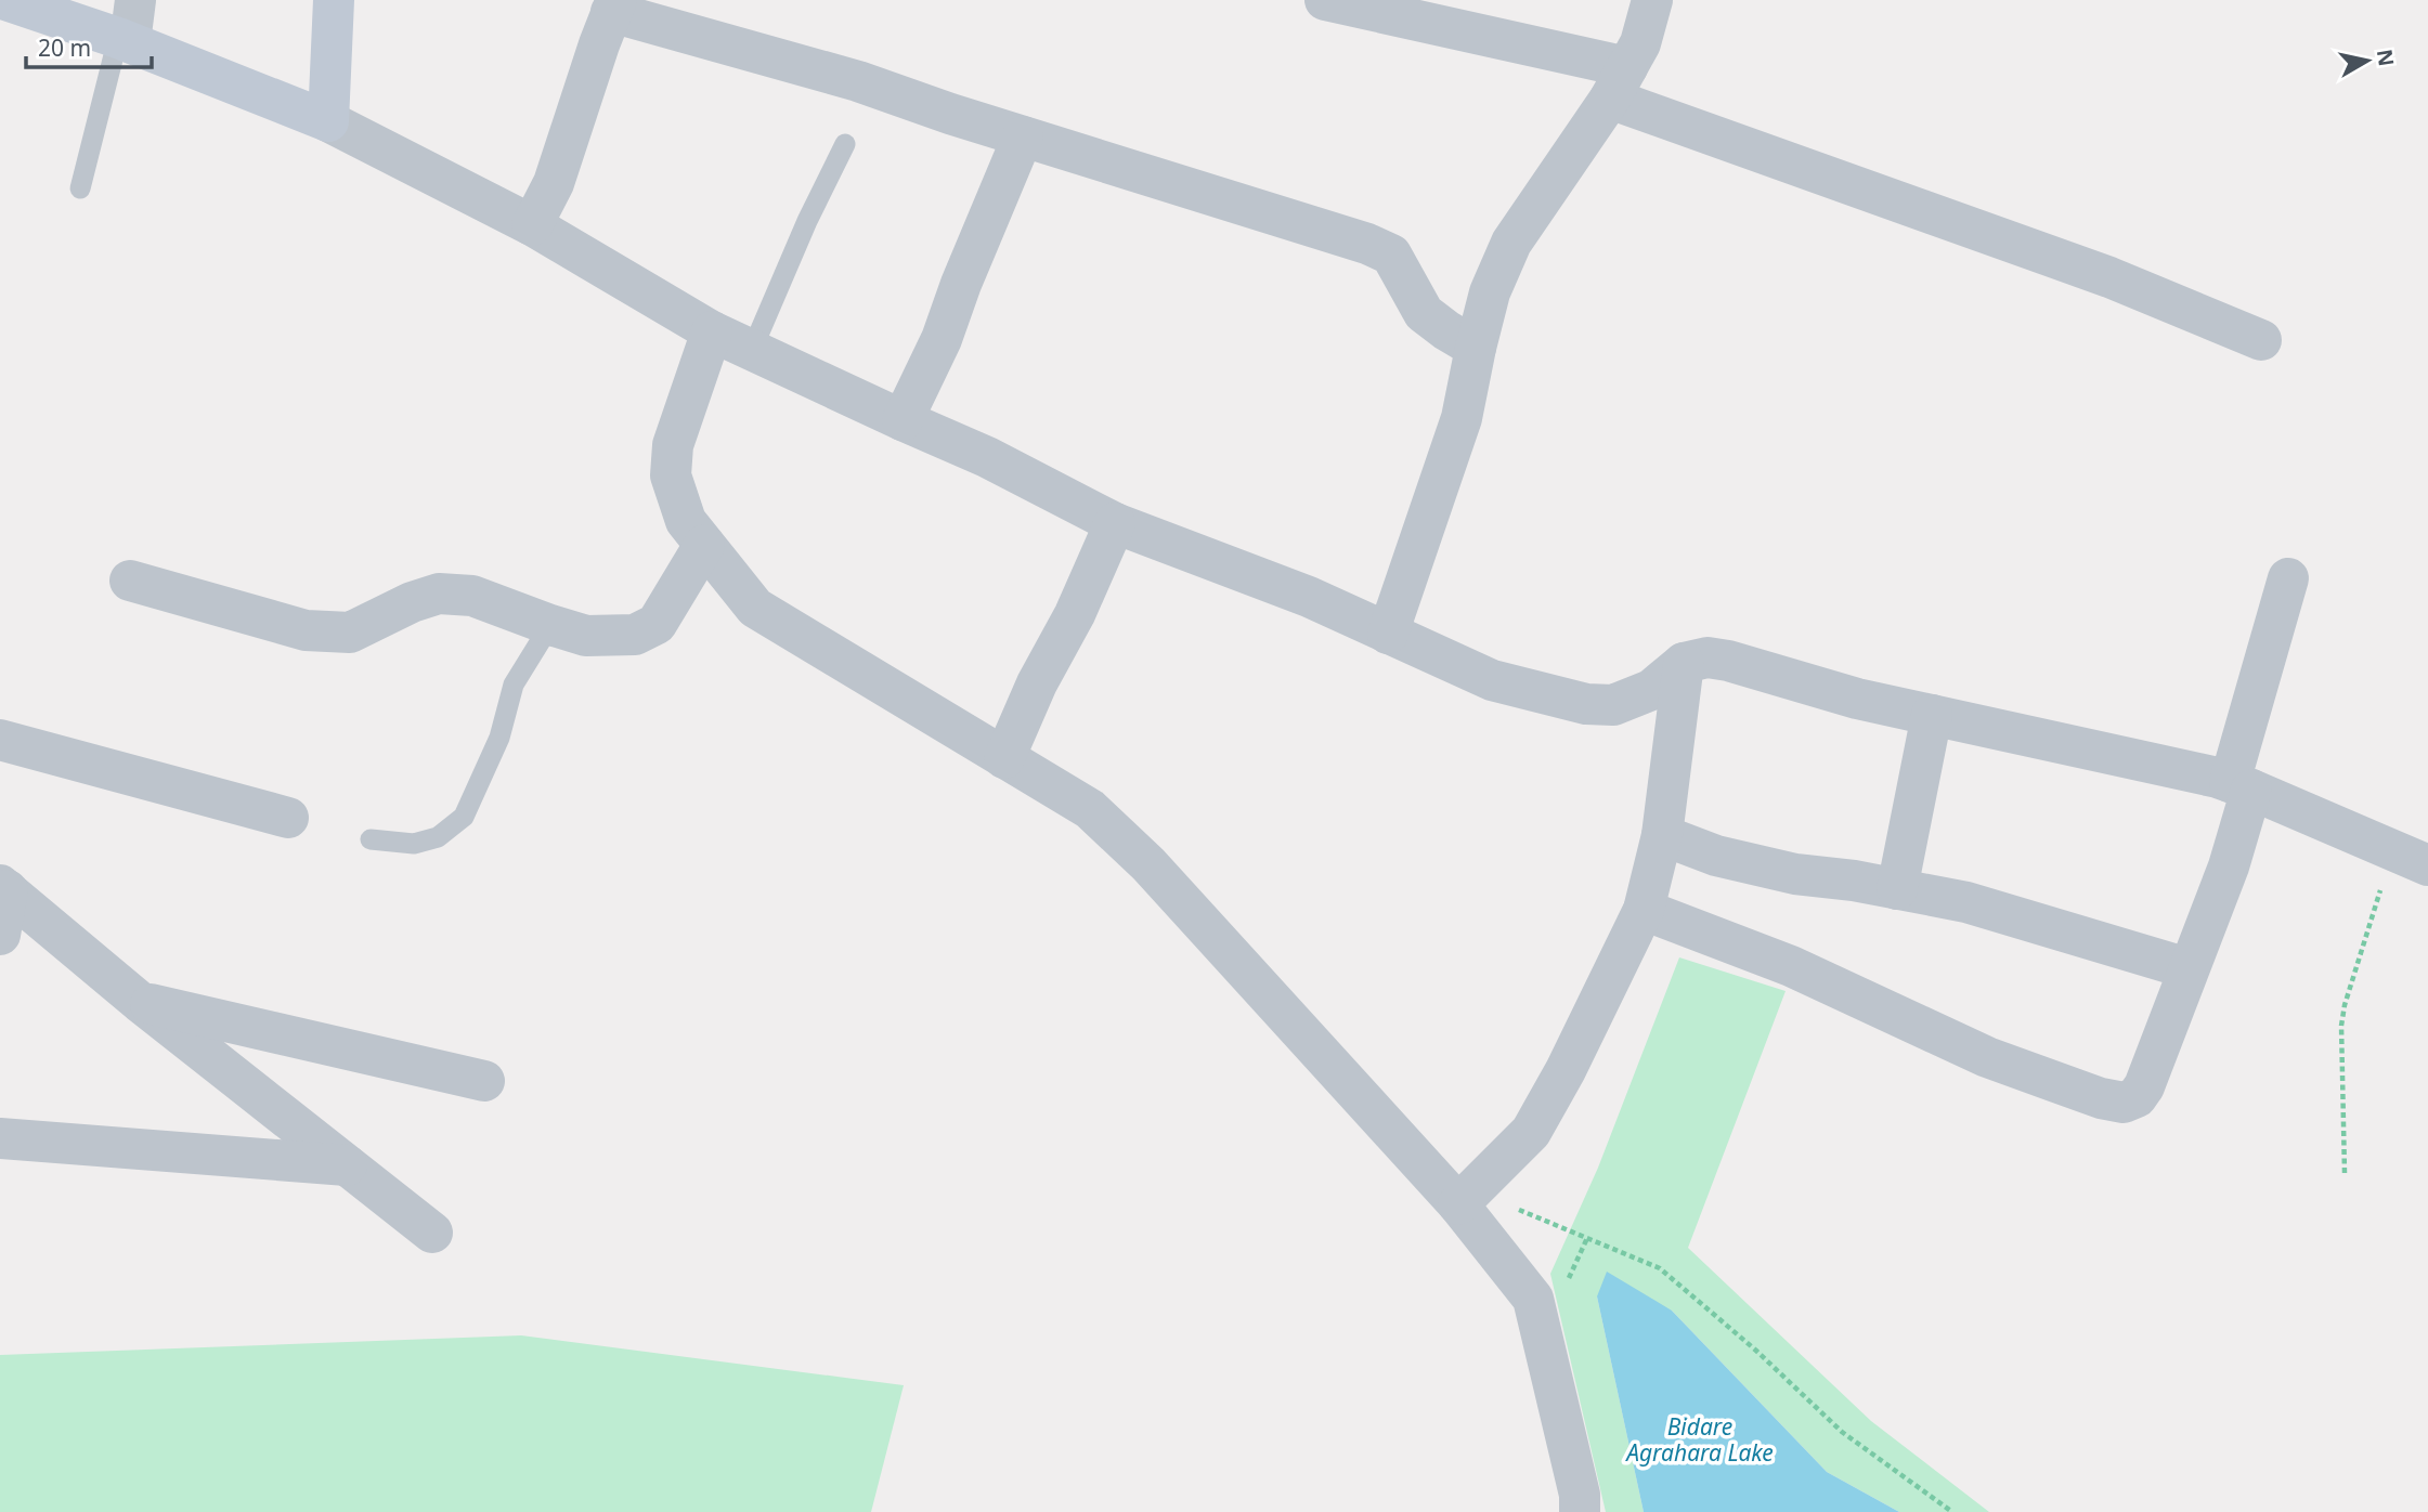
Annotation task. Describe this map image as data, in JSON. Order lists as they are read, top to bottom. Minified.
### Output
{"water":["Bidare Agrahara Lake"],"scale_bar":"20 m","north":"right"}
